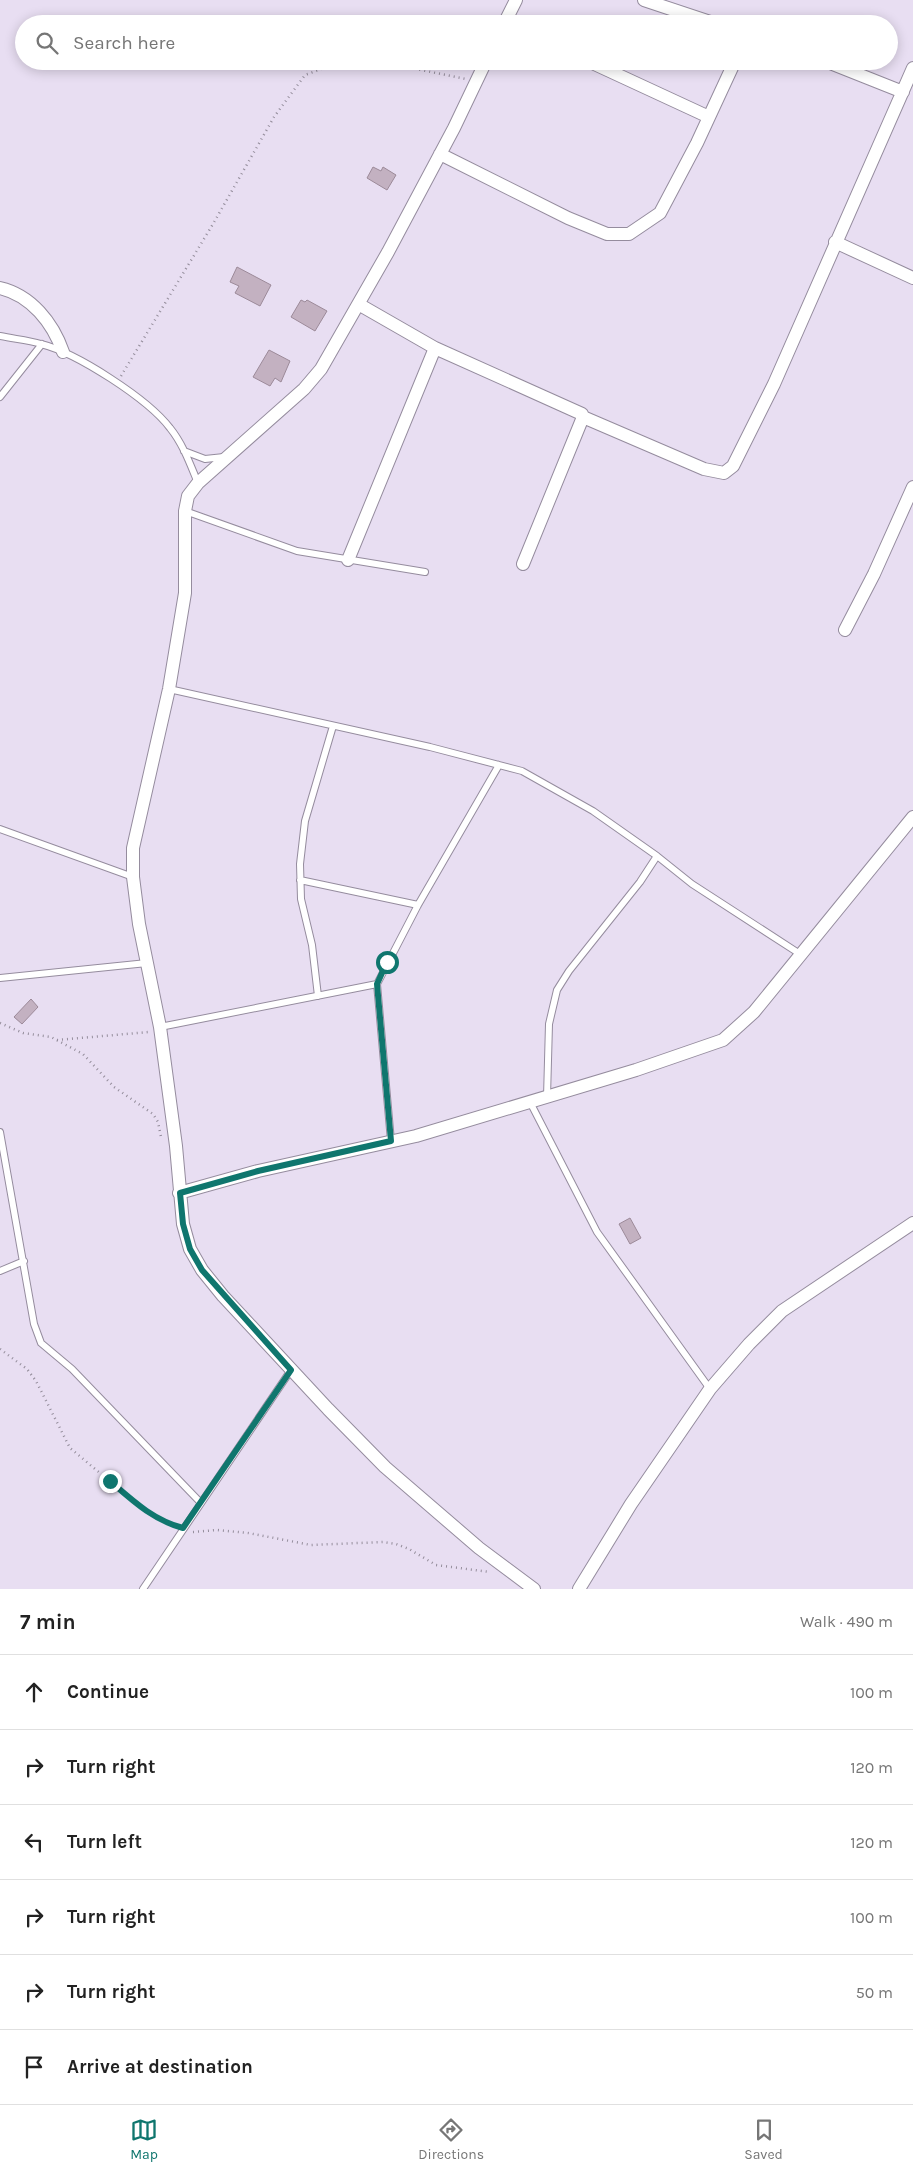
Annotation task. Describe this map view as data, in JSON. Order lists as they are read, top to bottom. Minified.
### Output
{"page":{"search":"Search here","heading":["7 min","Walk · 490 m"],"list":[["Continue","100 m"],["Turn right","120 m"],["Turn left","120 m"],["Turn right","100 m"],["Turn right","50 m"],"Arrive at destination"],"nav":["Map","Directions","Saved"]}}
